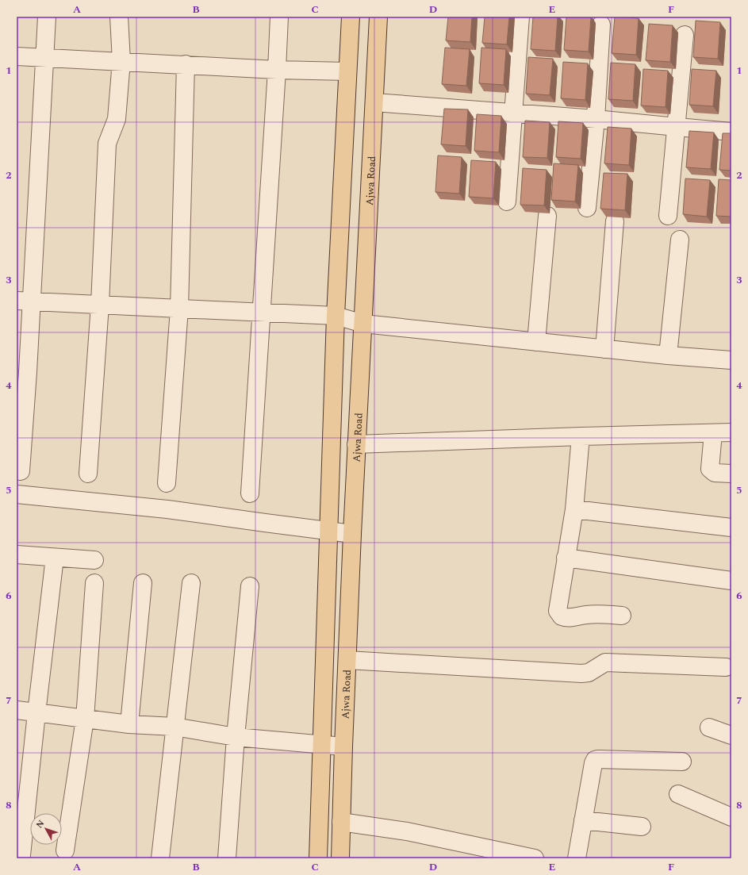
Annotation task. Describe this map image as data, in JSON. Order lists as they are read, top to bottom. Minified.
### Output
{"streets":{"main road":["Ajwa Road"]},"north":"top left","grid":{"columns":["A","B","C","D","E","F"],"rows":["1","2","3","4","5","6","7","8"]}}
